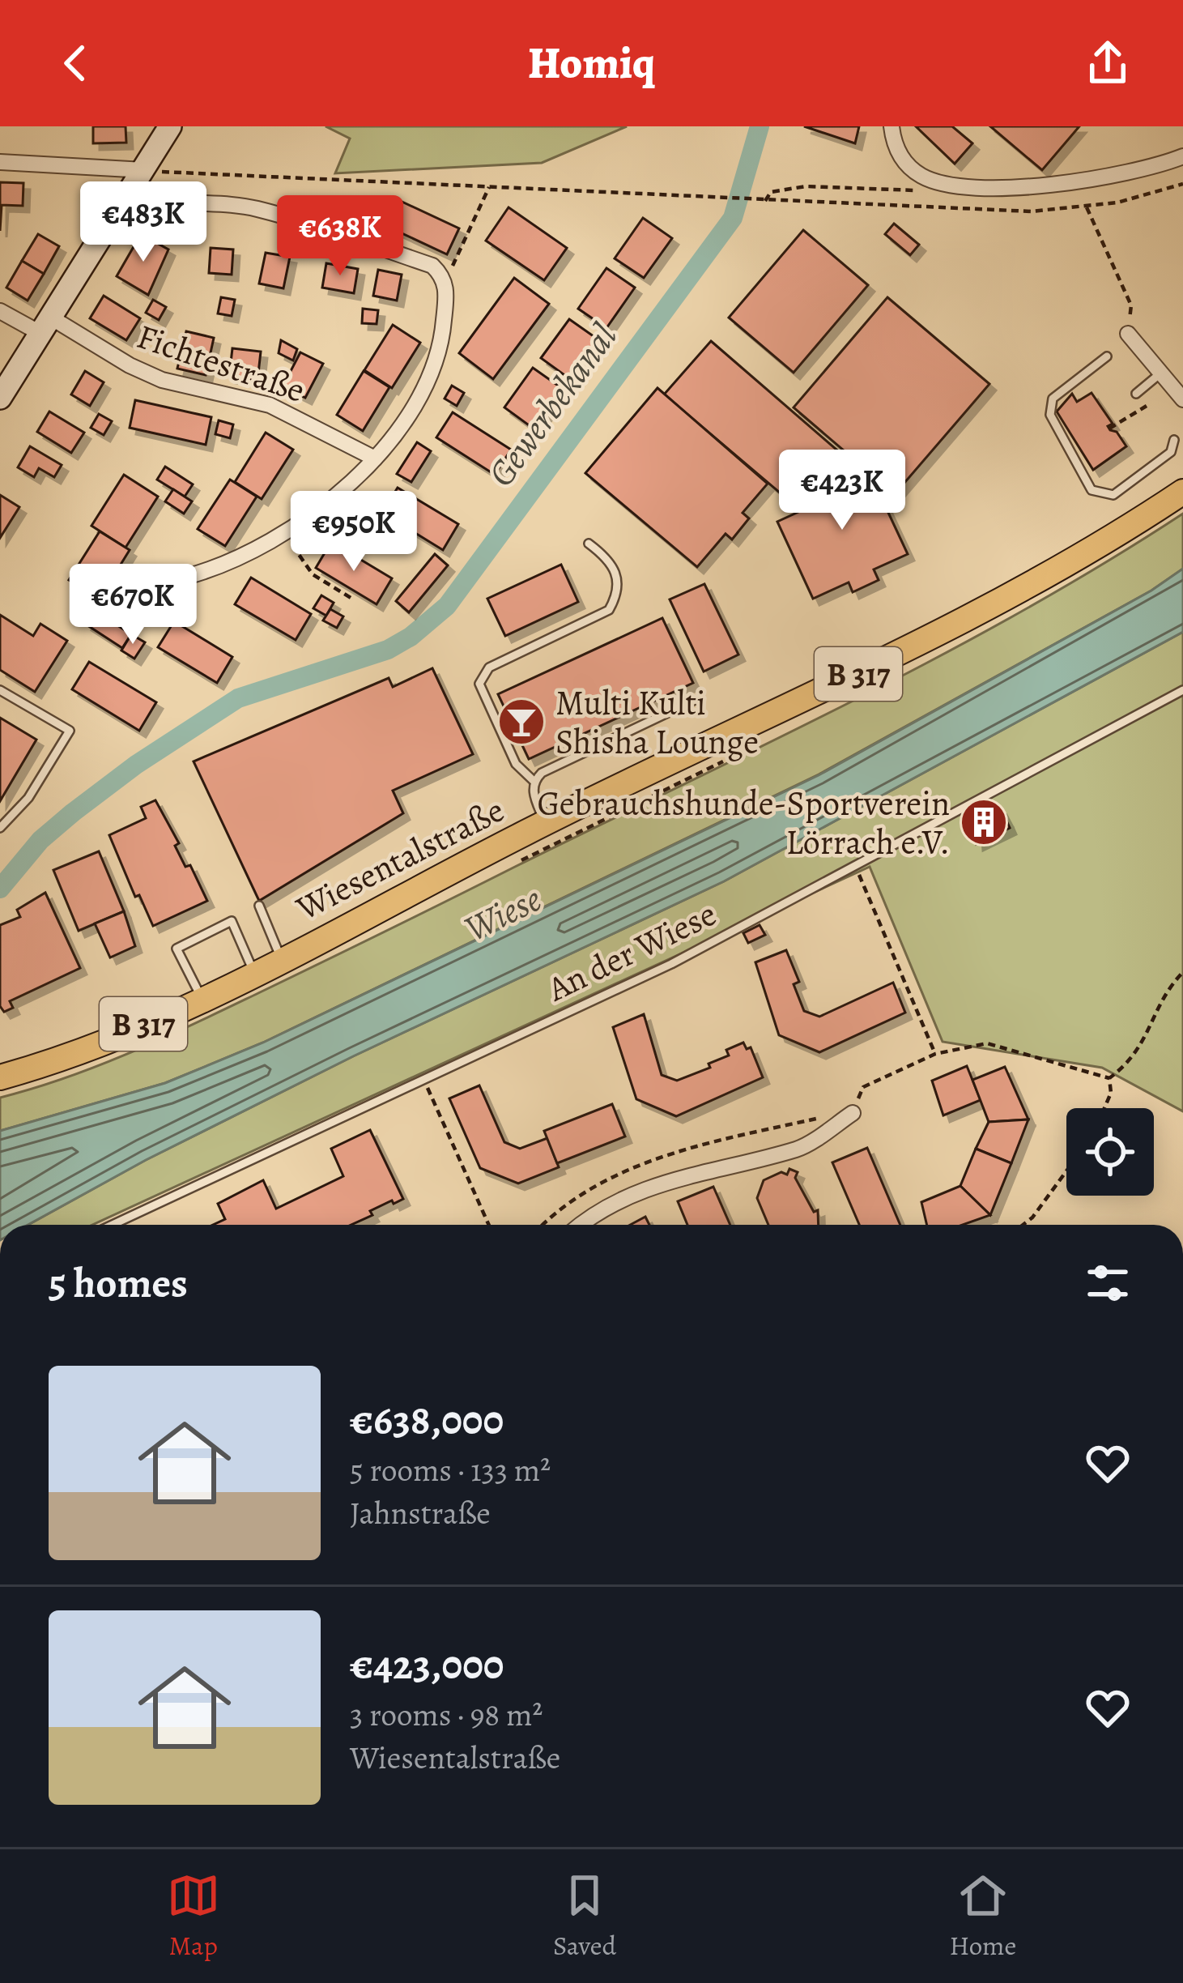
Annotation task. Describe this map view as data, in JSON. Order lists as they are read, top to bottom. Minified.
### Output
{"streets":{"main road":["B 317","Wiesentalstraße"],"street":["Fichtestraße"],"lane":["An der Wiese"]},"water":["Gewerbekanal","Wiese"],"places":{"bar":["Multi Kulti Shisha Lounge"],"building":["Gebrauchshunde-Sportverein Lörrach e.V."]},"page":{"header":"Homiq","price":["€483K","€638K","€423K","€950K","€670K"],"heading":"5 homes","list":[{"name":"€638,000","note":"5 rooms · 133 m² · Jahnstraße"},{"name":"€423,000","note":"3 rooms · 98 m² · Wiesentalstraße"}],"tabs":["Map","Saved","Home"]}}
